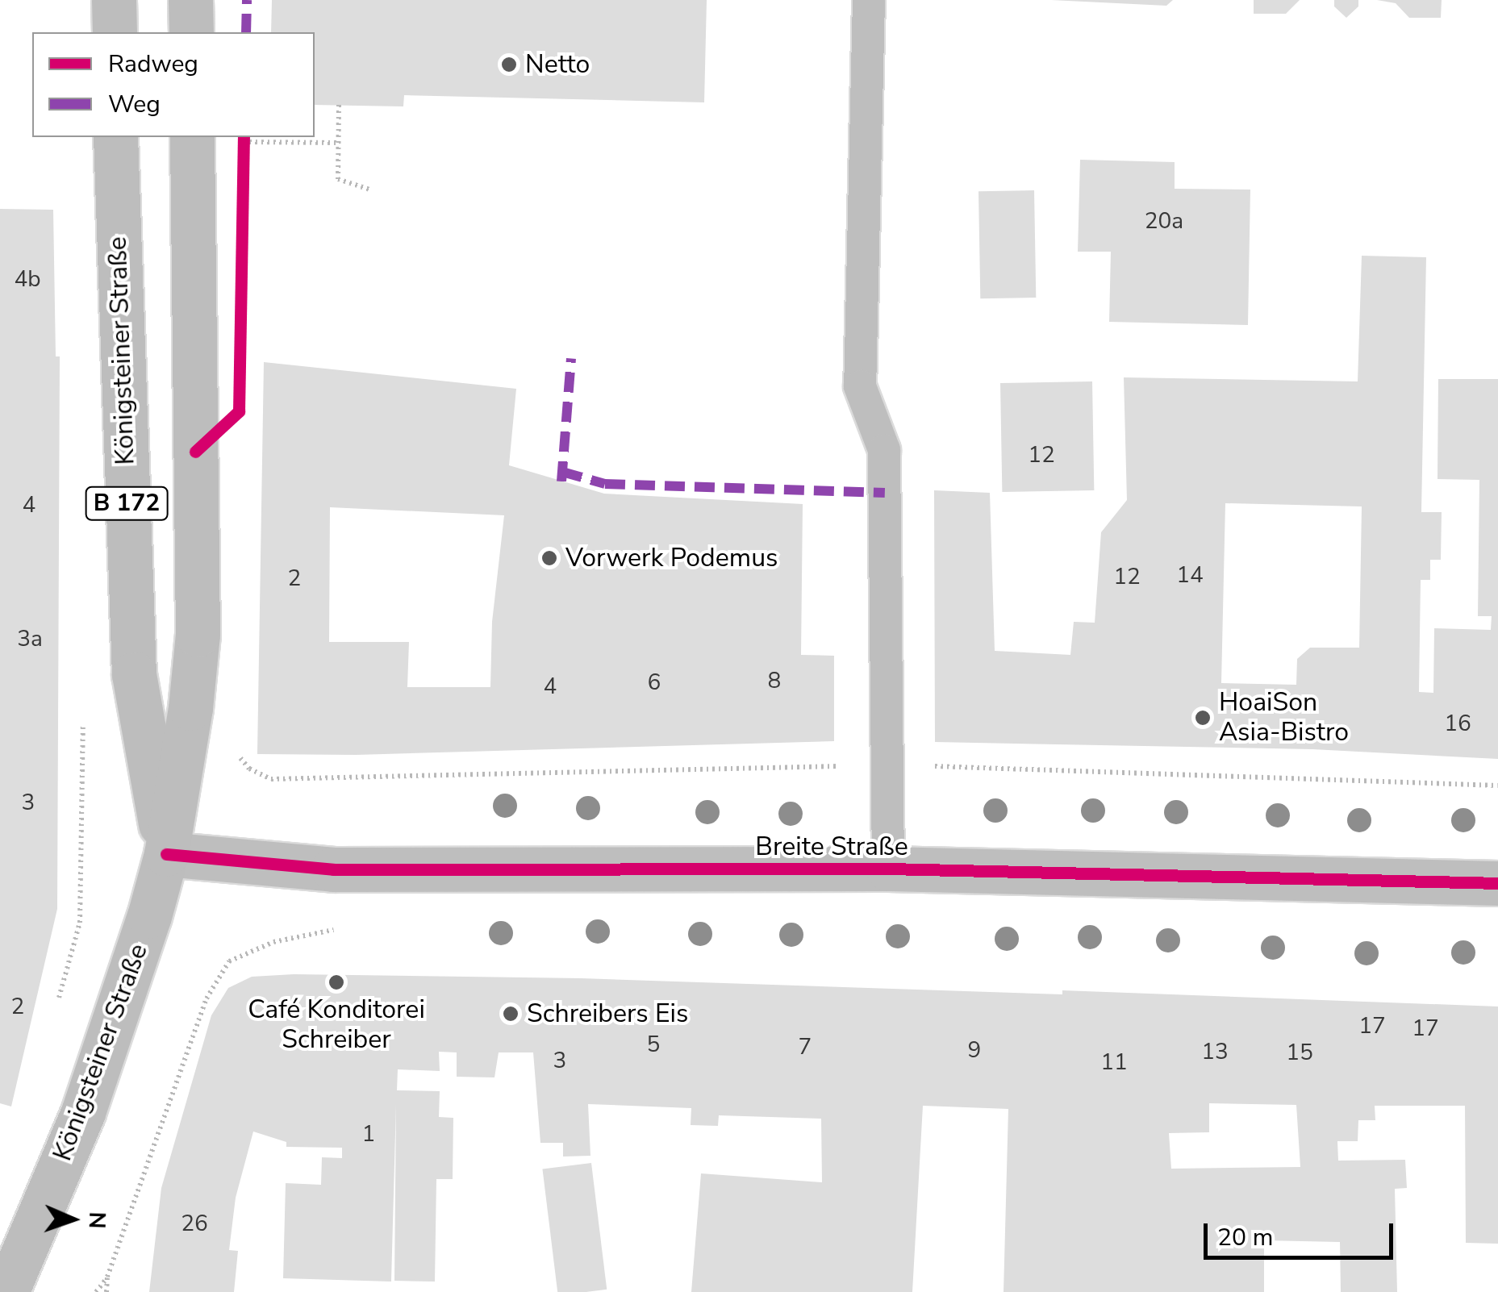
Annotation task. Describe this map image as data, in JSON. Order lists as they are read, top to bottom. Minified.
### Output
{"streets":{"main road":["Königsteiner Straße","B 172"],"street":["Breite Straße"]},"crossings":[["Königsteiner Straße","Breite Straße"]],"places":["Netto","Vorwerk Podemus","HoaiSon Asia-Bistro","Café Konditorei Schreiber","Schreibers Eis"],"house_numbers":["20a","4b","12","4","14","12","2","3a","8","6","4","16","3","2","17","17","5","7","9","13","15","3","11","1","26"],"legend":["Radweg","Weg"],"scale_bar":"20 m","north":"right"}
